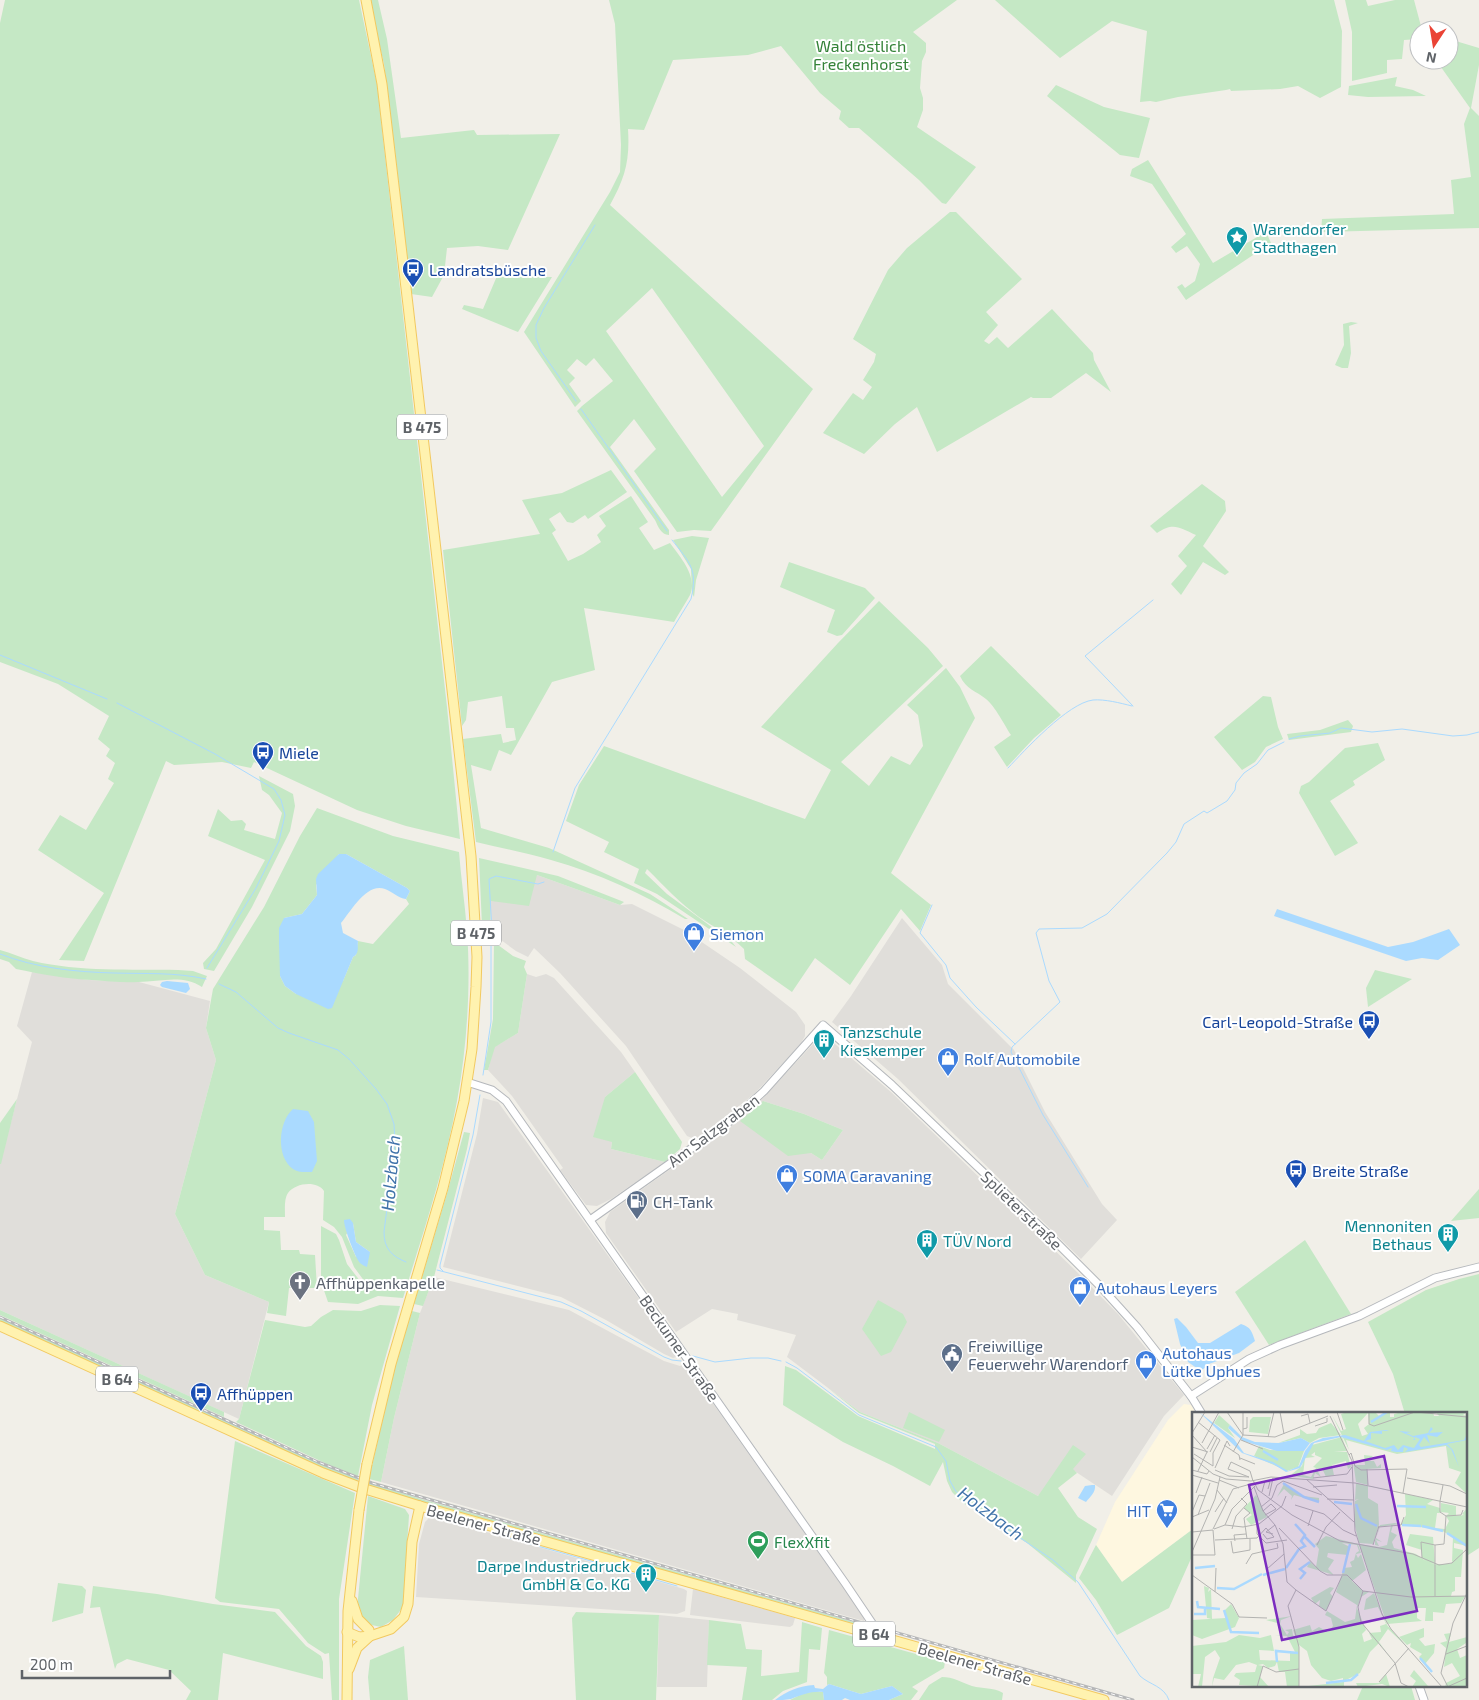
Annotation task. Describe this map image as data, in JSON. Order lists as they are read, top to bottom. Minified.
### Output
{"streets":{"main road":["B 475","B 64","Beelener Straße"],"street":["Am Salzgraben","Splieterstraße","Beckumer Straße"]},"crossings":[["B 475","Beckumer Straße"],["Am Salzgraben","Splieterstraße"],["Am Salzgraben","Beckumer Straße"],["Beckumer Straße","Beelener Straße"]],"water":["Holzbach"],"parks":["Wald östlich Freckenhorst"],"places":{"place":["Warendorfer Stadthagen"],"bus stop":["Landratsbüsche","Miele","Carl-Leopold-Straße","Breite Straße","Affhüppen"],"shop":["Siemon","Rolf Automobile","SOMA Caravaning","Autohaus Leyers","Autohaus Lütke Uphues"],"building":["Tanzschule Kieskemper","Mennoniten Bethaus","TÜV Nord","Darpe Industriedruck GmbH & Co. KG"],"fuel station":["CH-Tank"],"church":["Affhüppenkapelle"],"public building":["Freiwillige Feuerwehr Warendorf"],"supermarket":["HIT"],"sports":["FlexXfit"]},"scale_bar":"200 m","north":"bottom"}
